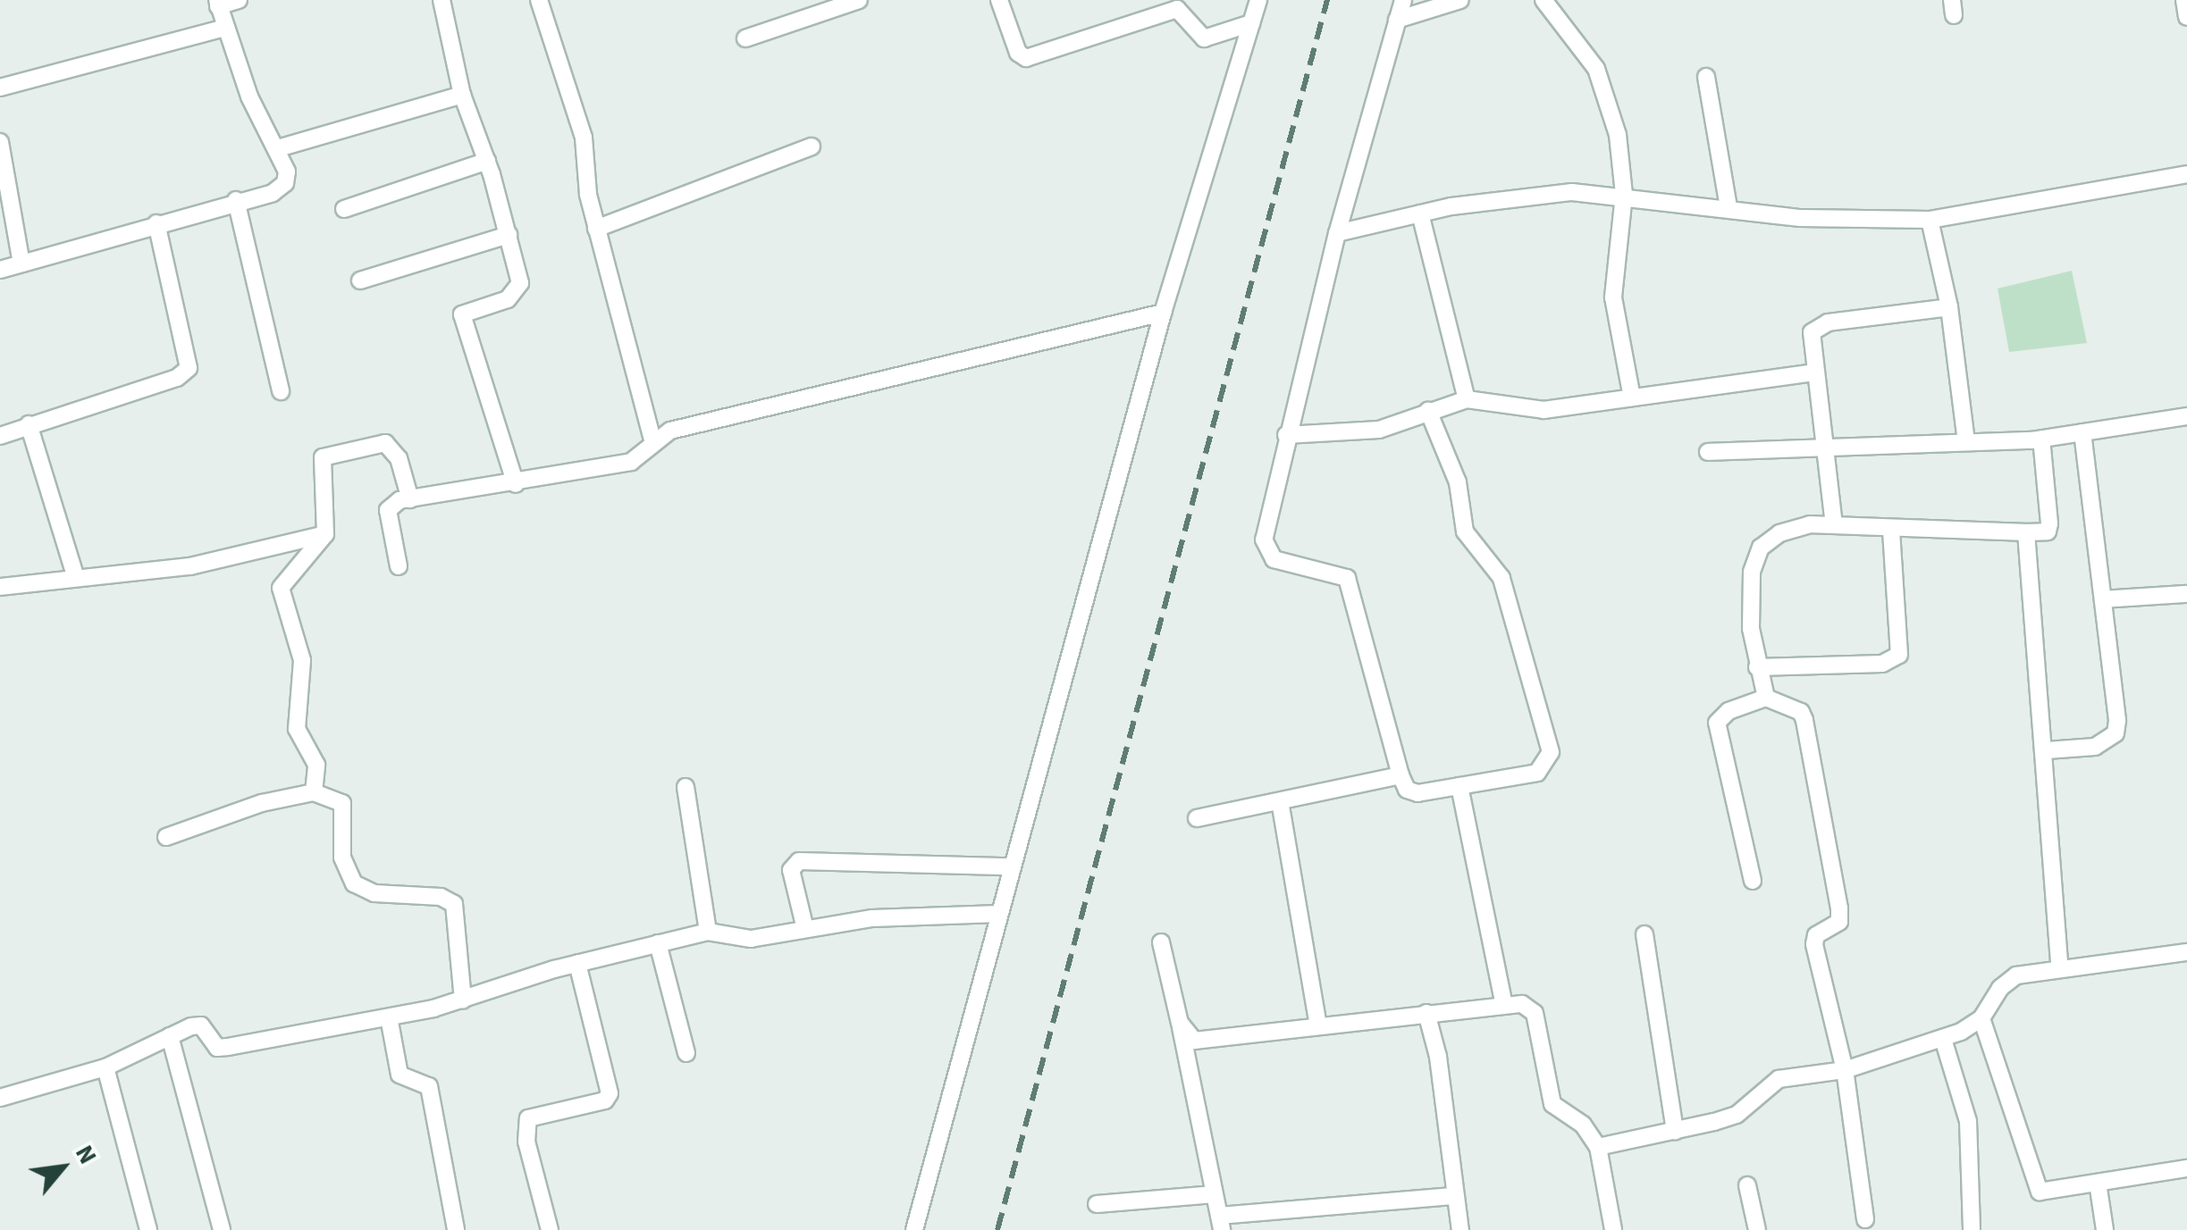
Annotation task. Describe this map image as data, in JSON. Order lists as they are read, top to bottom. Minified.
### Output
{"north":"top right"}
